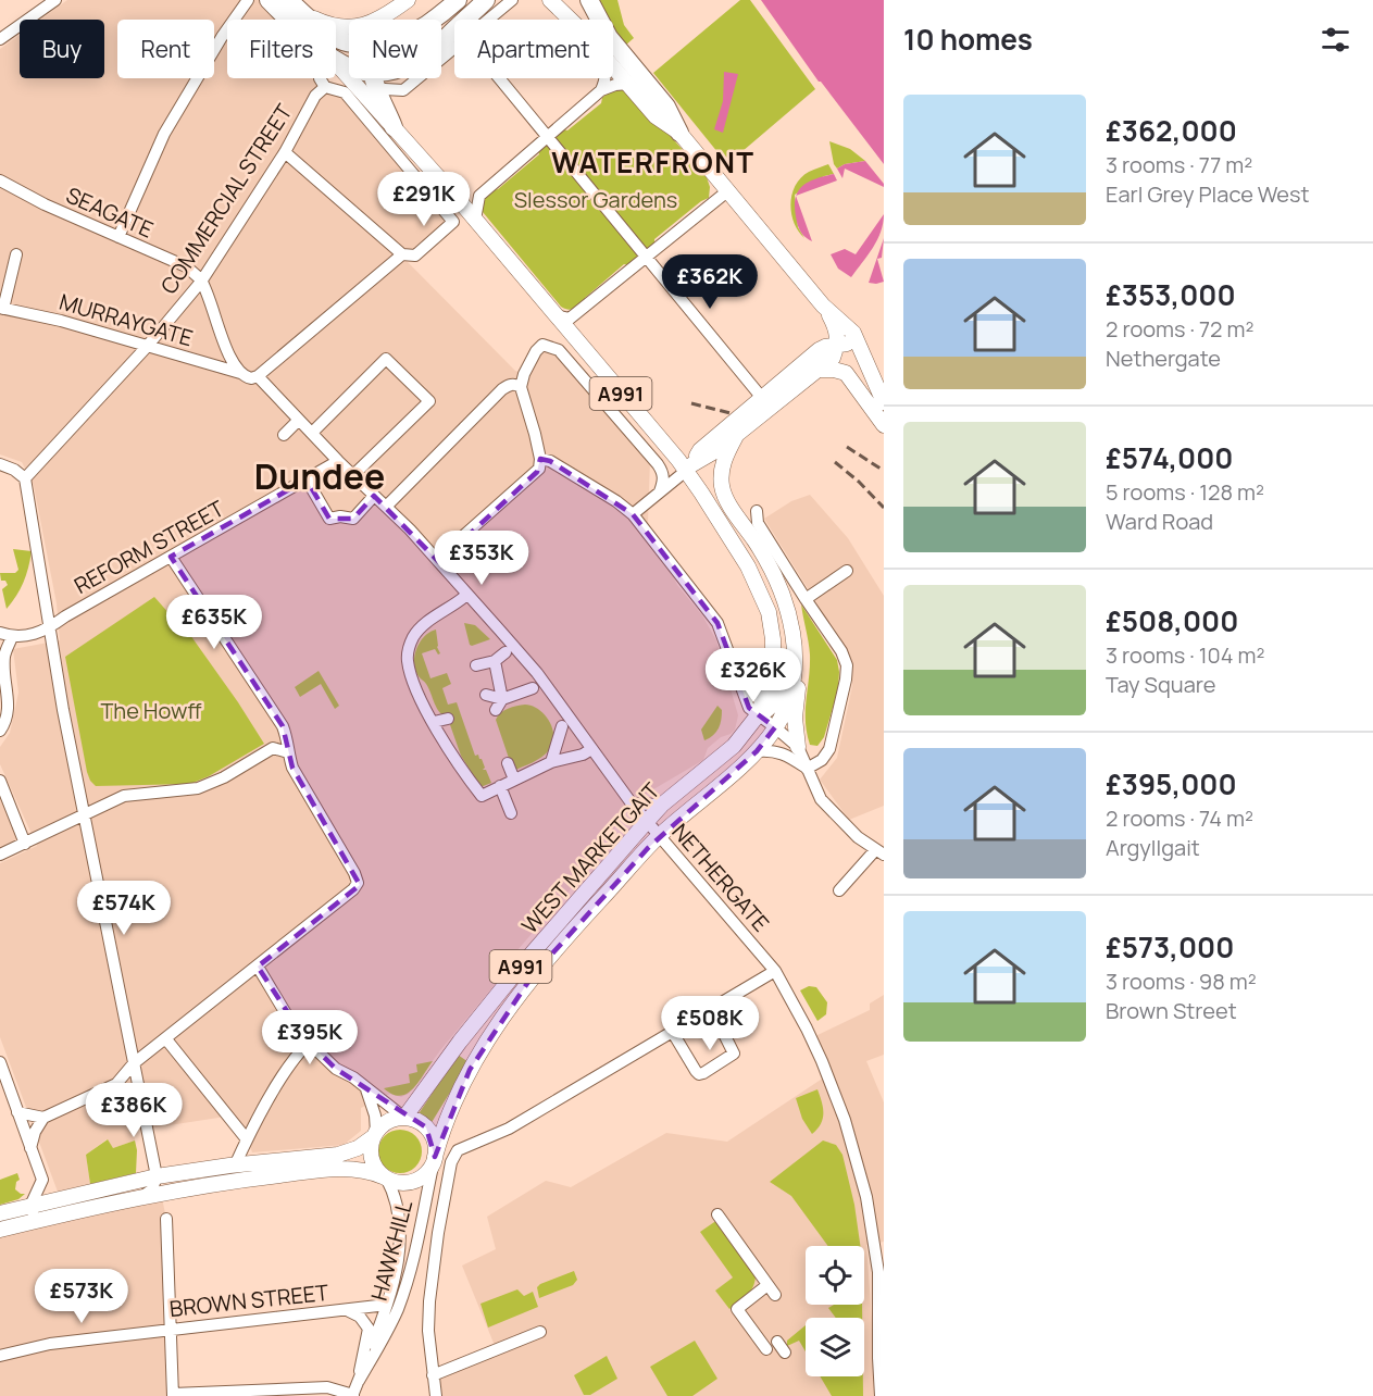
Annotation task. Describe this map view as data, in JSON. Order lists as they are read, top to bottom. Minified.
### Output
{"streets":{"main road":["A991","WEST MARKETGAIT"],"street":["COMMERCIAL STREET","SEAGATE","MURRAYGATE","REFORM STREET","NETHERGATE","HAWKHILL","BROWN STREET"]},"crossings":[["COMMERCIAL STREET","SEAGATE"],["COMMERCIAL STREET","MURRAYGATE"],["MURRAYGATE","NETHERGATE"],["A991","WEST MARKETGAIT"],["REFORM STREET","NETHERGATE"],["WEST MARKETGAIT","NETHERGATE"],["WEST MARKETGAIT","HAWKHILL"],["HAWKHILL","BROWN STREET"]],"districts":["WATERFRONT","Dundee"],"parks":["Slessor Gardens","The Howff"],"page":{"heading":"10 homes","chip":["Buy","Rent","Filters","New","Apartment"],"list":[{"name":"£362,000","note":"3 rooms · 77 m² · Earl Grey Place West"},{"name":"£353,000","note":"2 rooms · 72 m² · Nethergate"},{"name":"£574,000","note":"5 rooms · 128 m² · Ward Road"},{"name":"£508,000","note":"3 rooms · 104 m² · Tay Square"},{"name":"£395,000","note":"2 rooms · 74 m² · Argyllgait"},{"name":"£573,000","note":"3 rooms · 98 m² · Brown Street"}],"price":["£291K","£362K","£353K","£635K","£326K","£574K","£508K","£395K","£386K","£573K"]}}
